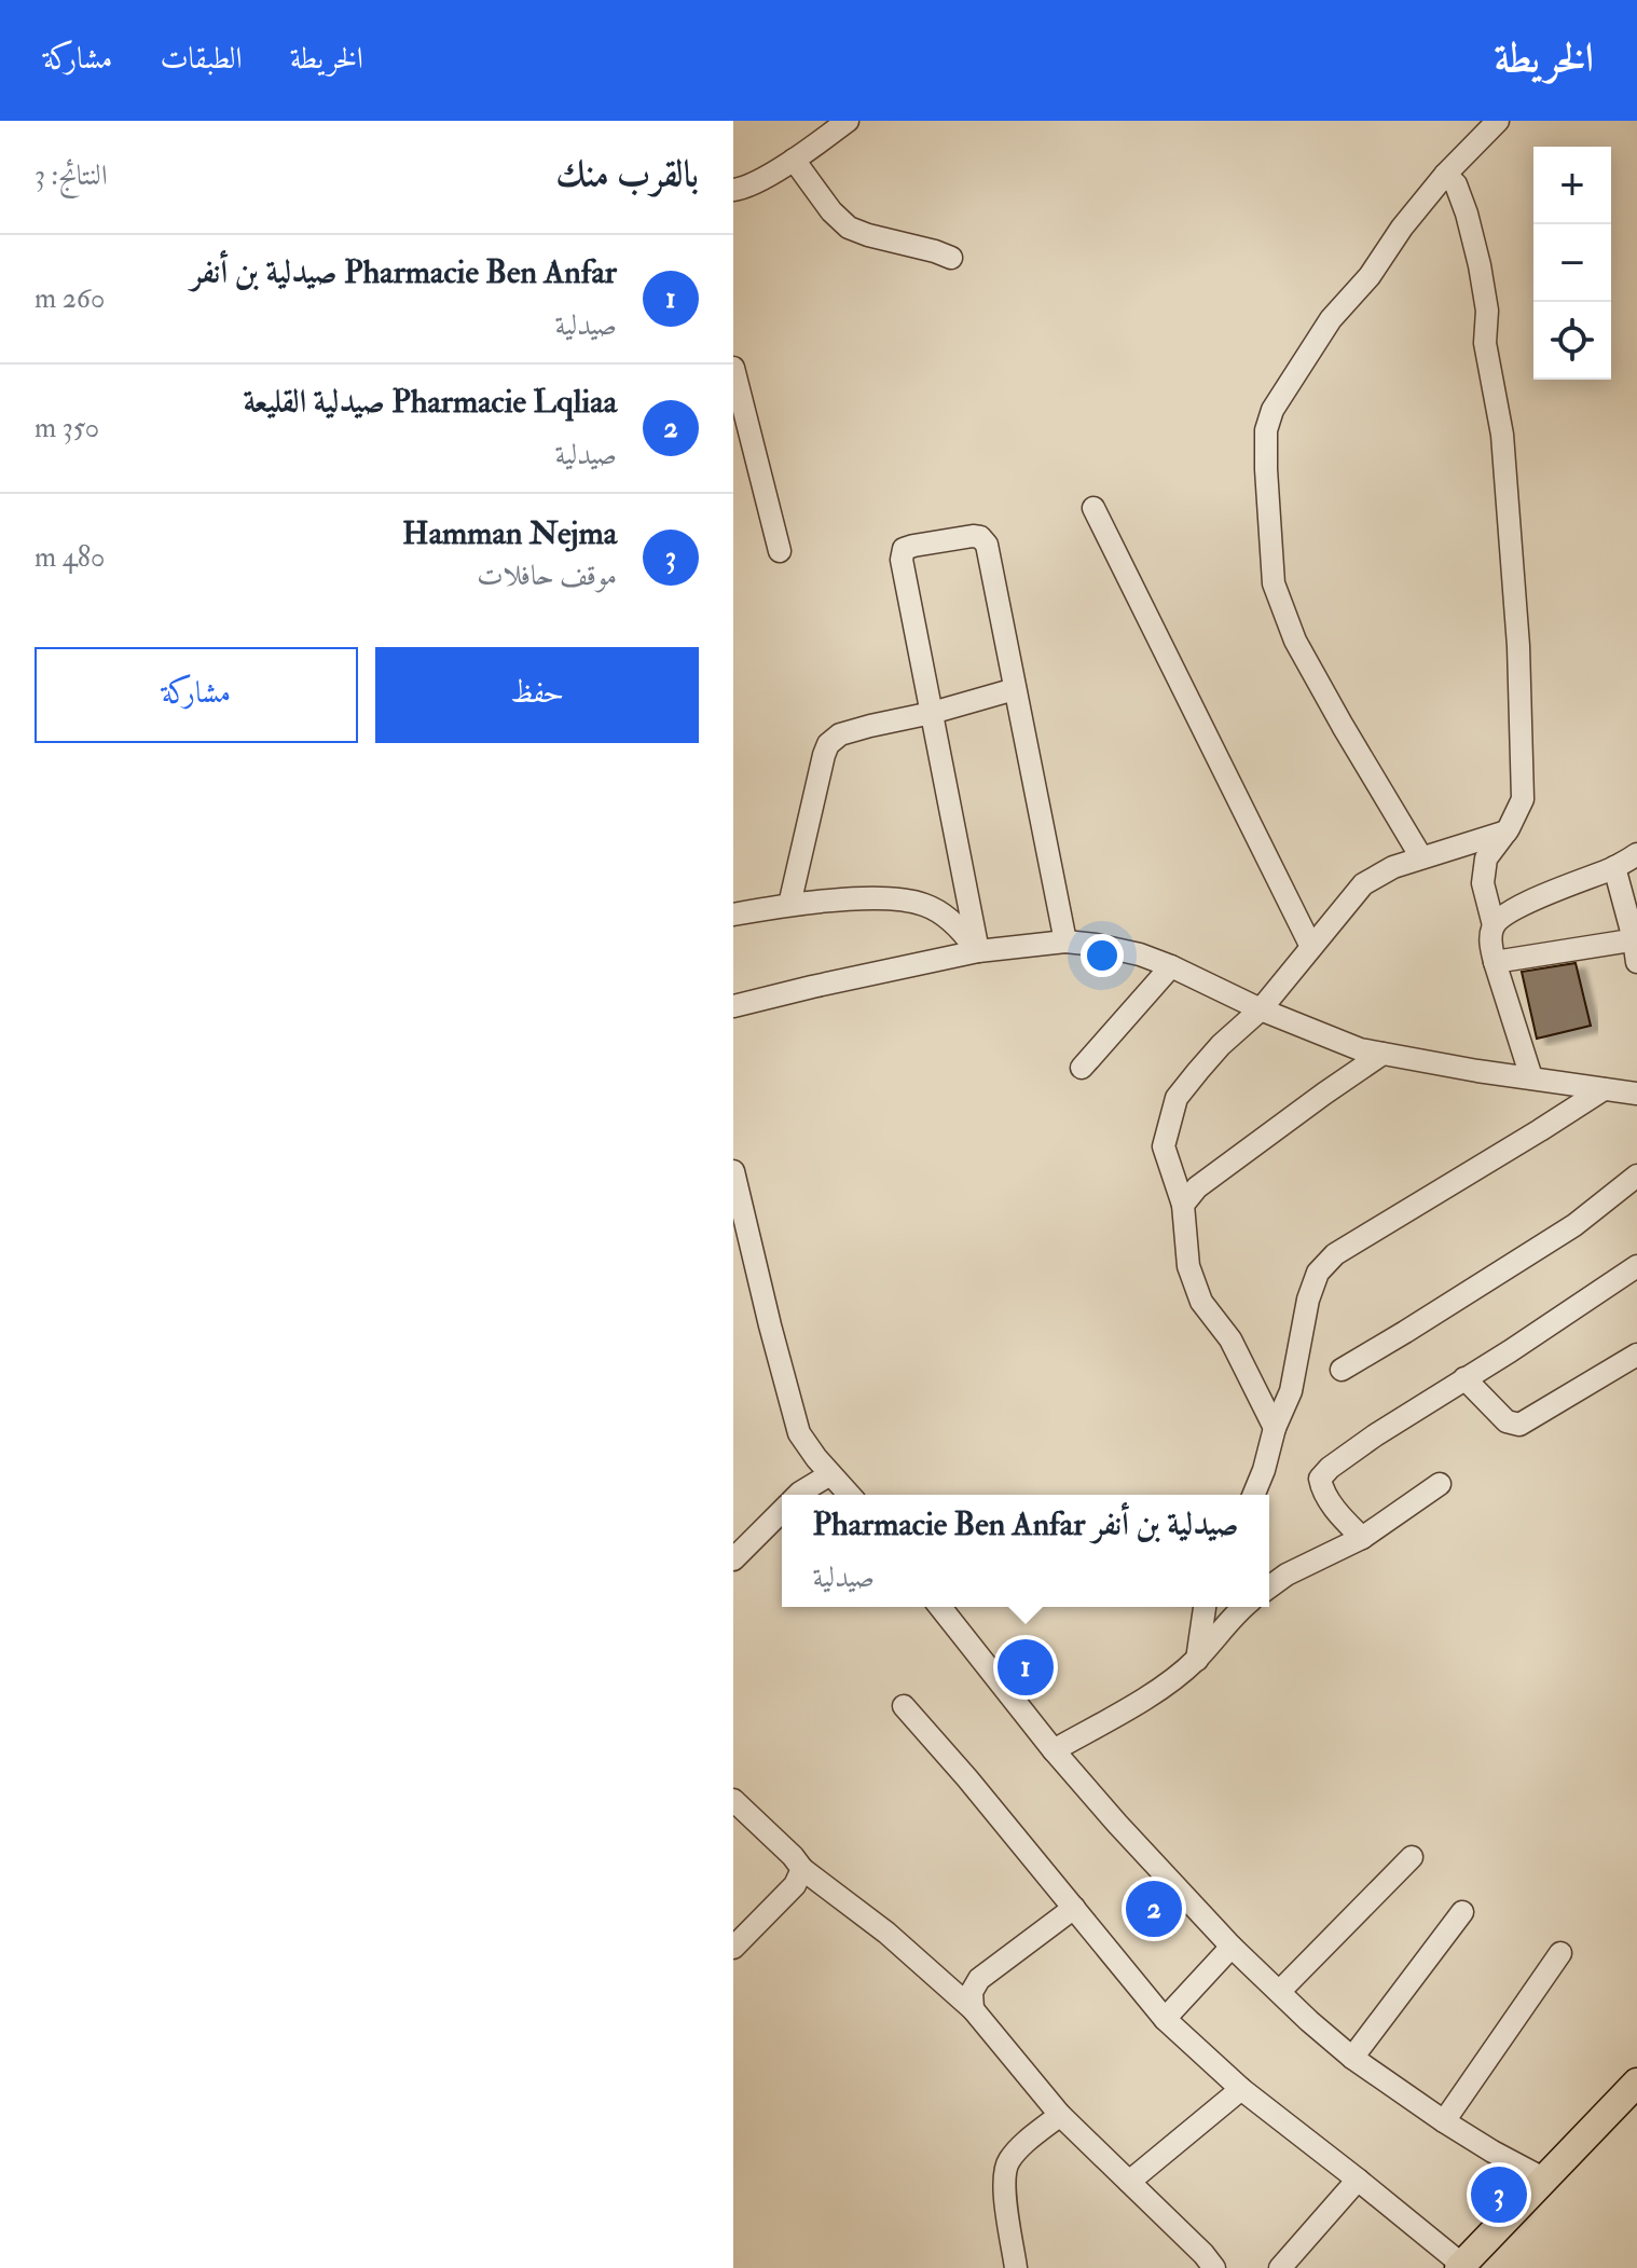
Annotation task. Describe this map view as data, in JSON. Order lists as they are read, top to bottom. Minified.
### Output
{"page":{"header":"الخريطة","nav":["الخريطة","الطبقات","مشاركة"],"heading":["بالقرب منك","النتائج: 3"],"map_buttons":["+","−"],"list":[{"mark":"1","name":"Pharmacie Ben Anfar صيدلية بن أنفر","note":"صيدلية","value":"260 m"},{"mark":"2","name":"Pharmacie Lqliaa صيدلية القليعة","note":"صيدلية","value":"350 m"},{"mark":"3","name":"Hamman Nejma","note":"موقف حافلات","value":"480 m"}],"buttons":["حفظ","مشاركة"],"popup":["Pharmacie Ben Anfar صيدلية بن أنفر","صيدلية"],"pins":["1","2","3"]}}
